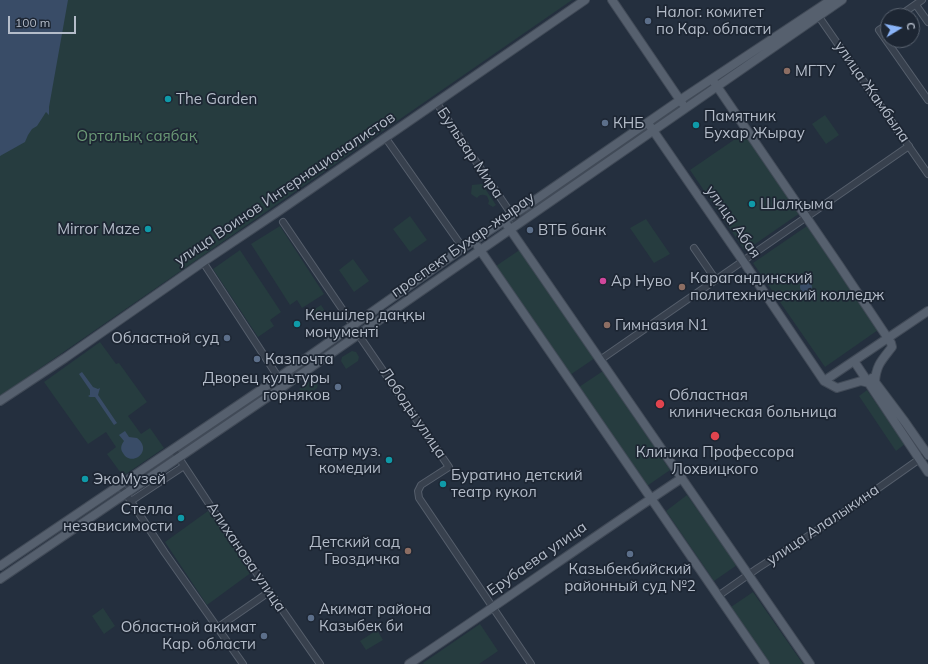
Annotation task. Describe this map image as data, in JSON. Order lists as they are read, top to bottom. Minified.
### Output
{"streets":{"main road":["улица Воинов Интернационалистов","улица Абая","проспект Бухар-жырау","Ерубаева улица"],"street":["улица Жамбыла","Бульвар Мира","Лободы улица","улица Алалыкина","Алиханова улица"]},"crossings":[["улица Жамбыла","проспект Бухар-жырау"],["Бульвар Мира","улица Воинов Интернационалистов"],["Бульвар Мира","проспект Бухар-жырау"],["улица Абая","проспект Бухар-жырау"],["проспект Бухар-жырау","Лободы улица"],["проспект Бухар-жырау","Алиханова улица"],["Лободы улица","Ерубаева улица"]],"parks":["Орталық саябақ"],"places":["Налог. комитет по Кар. области","МГТУ","The Garden","КНБ","Памятник Бухар Жырау","Шалқыма","Mirror Maze","ВТБ банк","Ар Нуво","Карагандинский политехнический колледж","Кеншілер даңқы монументі","Гимназия N1","Областной суд","Казпочта","Дворец культуры горняков","Областная клиническая больница","Клиника Профессора Лохвицкого","Театр муз. комедии","ЭкоМузей","Буратино детский театр кукол","Стелла независимости","Детский сад Гвоздичка","Казыбекбийский районный суд №2","Акимат района Казыбек би","Областной акимат Кар. области"],"scale_bar":"100 m","north":"right"}
